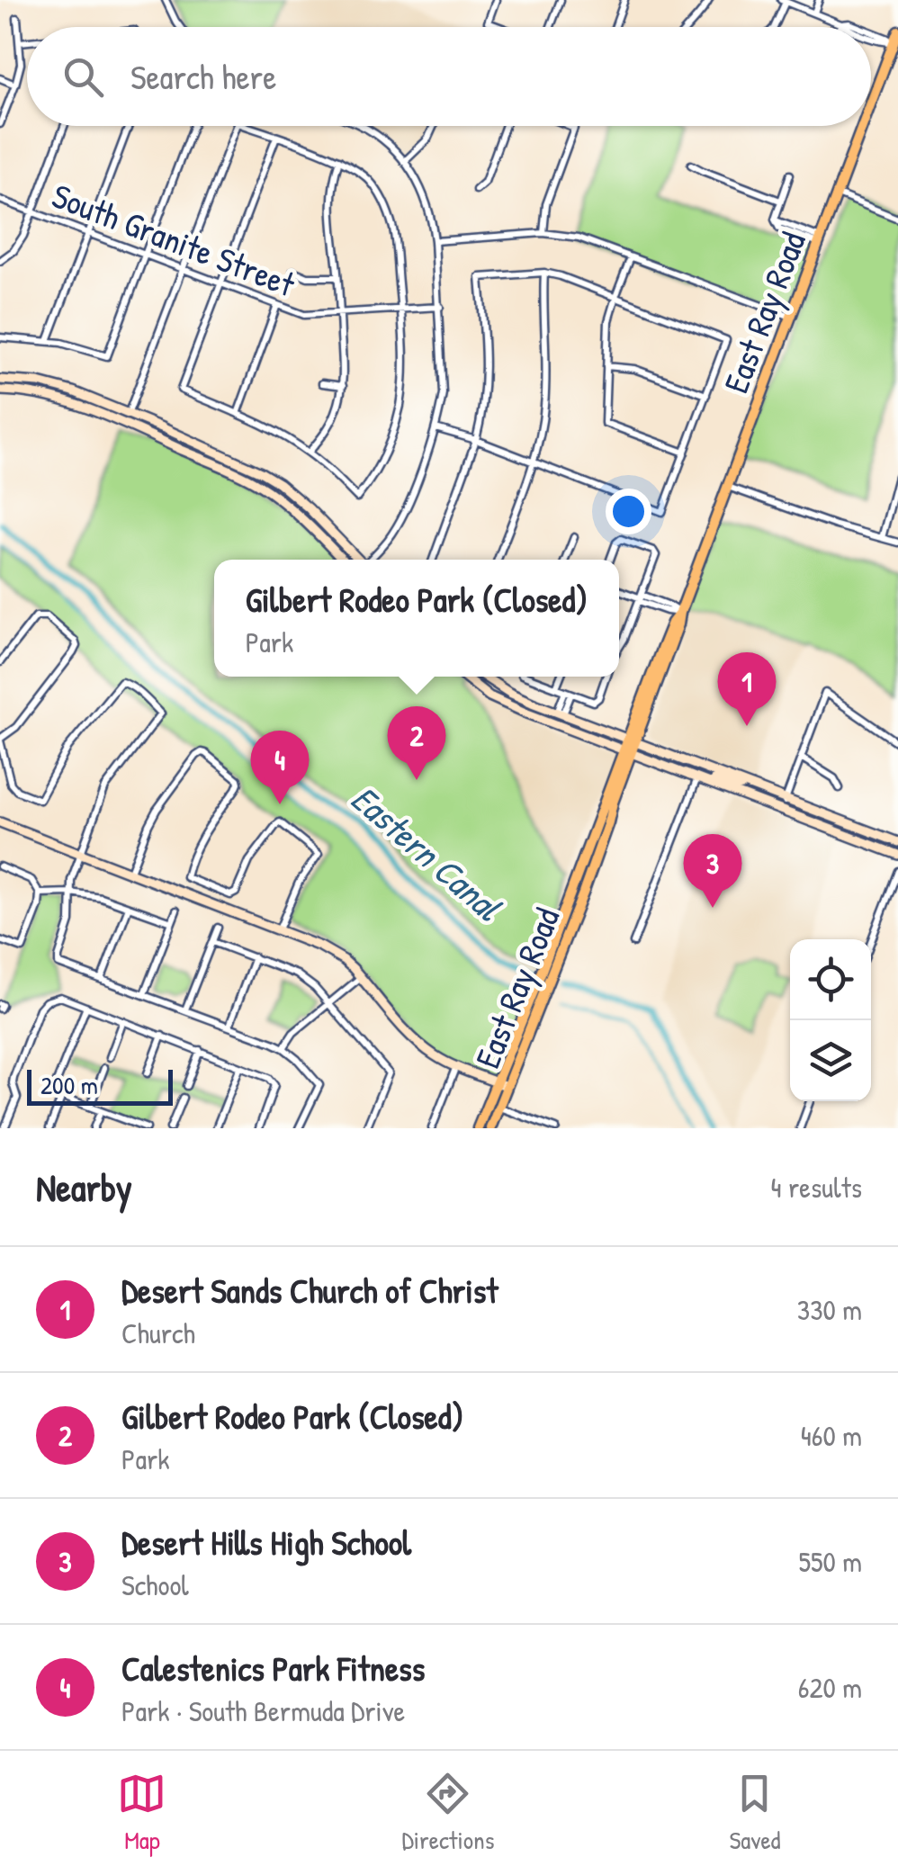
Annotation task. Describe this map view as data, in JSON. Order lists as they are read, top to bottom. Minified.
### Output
{"streets":{"main road":["East Ray Road"],"street":["South Granite Street"]},"water":["Eastern Canal"],"scale_bar":"200 m","page":{"search":"Search here","popup":["Gilbert Rodeo Park (Closed)","Park"],"pins":["1","2","4","3"],"scale":"200 m","heading":["Nearby","4 results"],"list":[{"mark":"1","name":"Desert Sands Church of Christ","note":"Church","value":"330 m"},{"mark":"2","name":"Gilbert Rodeo Park (Closed)","note":"Park","value":"460 m"},{"mark":"3","name":"Desert Hills High School","note":"School","value":"550 m"},{"mark":"4","name":"Calestenics Park Fitness","note":"Park · South Bermuda Drive","value":"620 m"}],"nav":["Map","Directions","Saved"]}}
